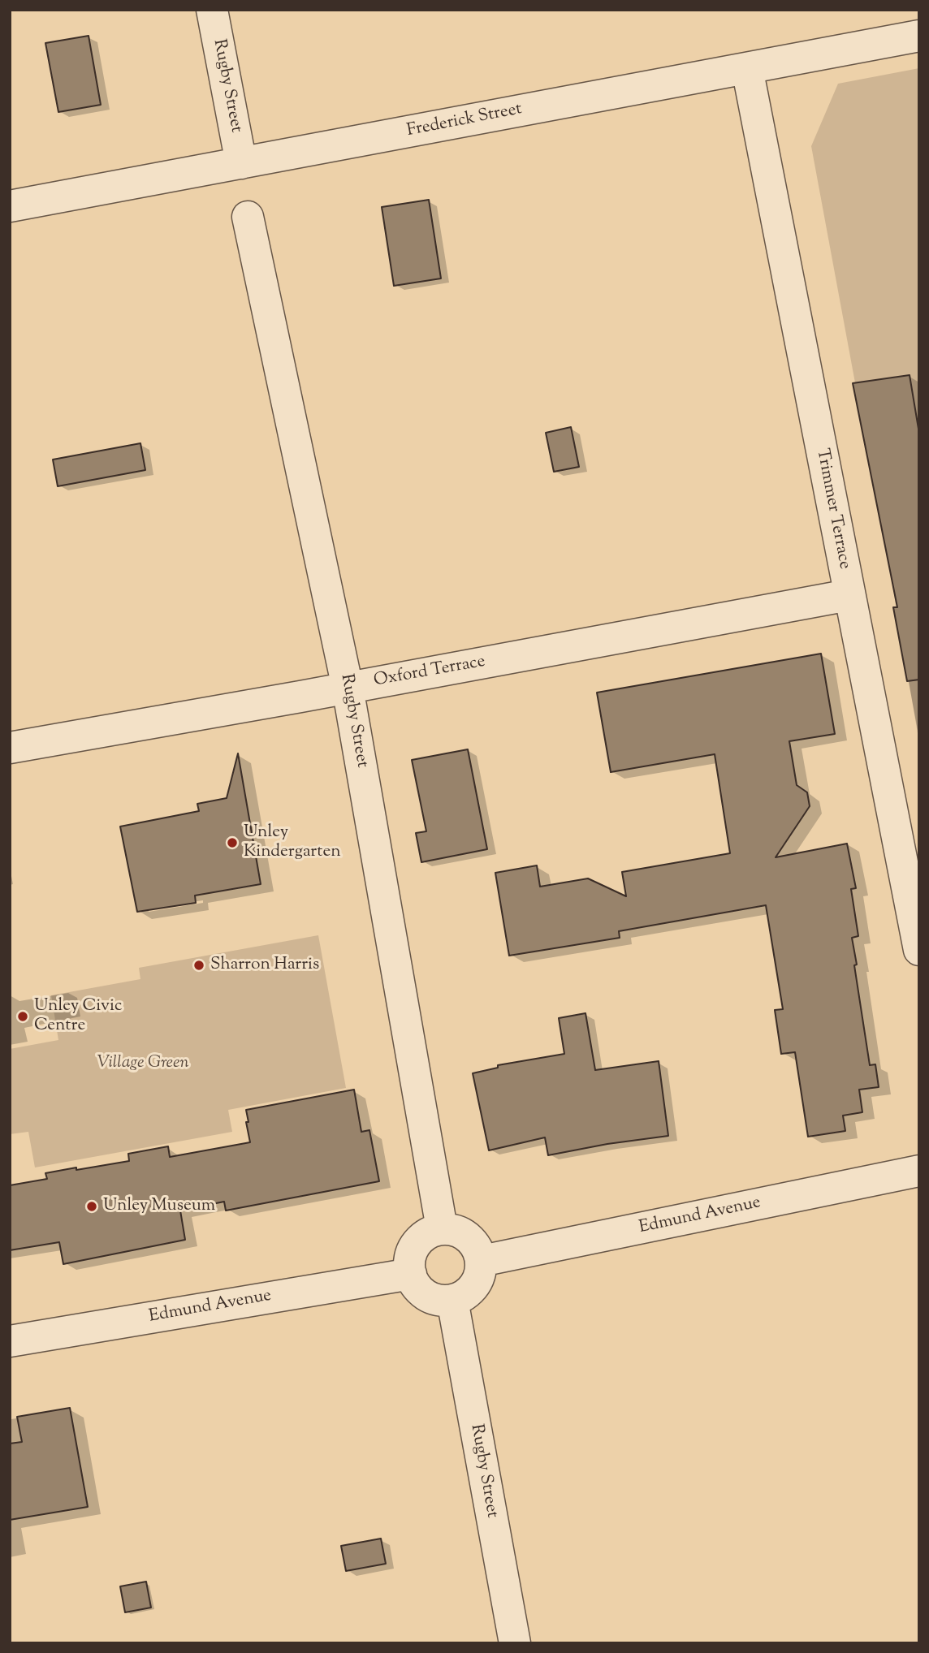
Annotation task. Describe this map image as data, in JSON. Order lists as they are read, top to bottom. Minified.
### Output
{"streets":{"street":["Rugby Street","Frederick Street","Trimmer Terrace","Oxford Terrace","Edmund Avenue"]},"crossings":[["Rugby Street","Frederick Street"],["Rugby Street","Oxford Terrace"],["Rugby Street","Edmund Avenue"],["Frederick Street","Trimmer Terrace"],["Trimmer Terrace","Oxford Terrace"]],"parks":["Village Green"],"places":["Unley Kindergarten","Sharron Harris","Unley Civic Centre","Unley Museum"]}
